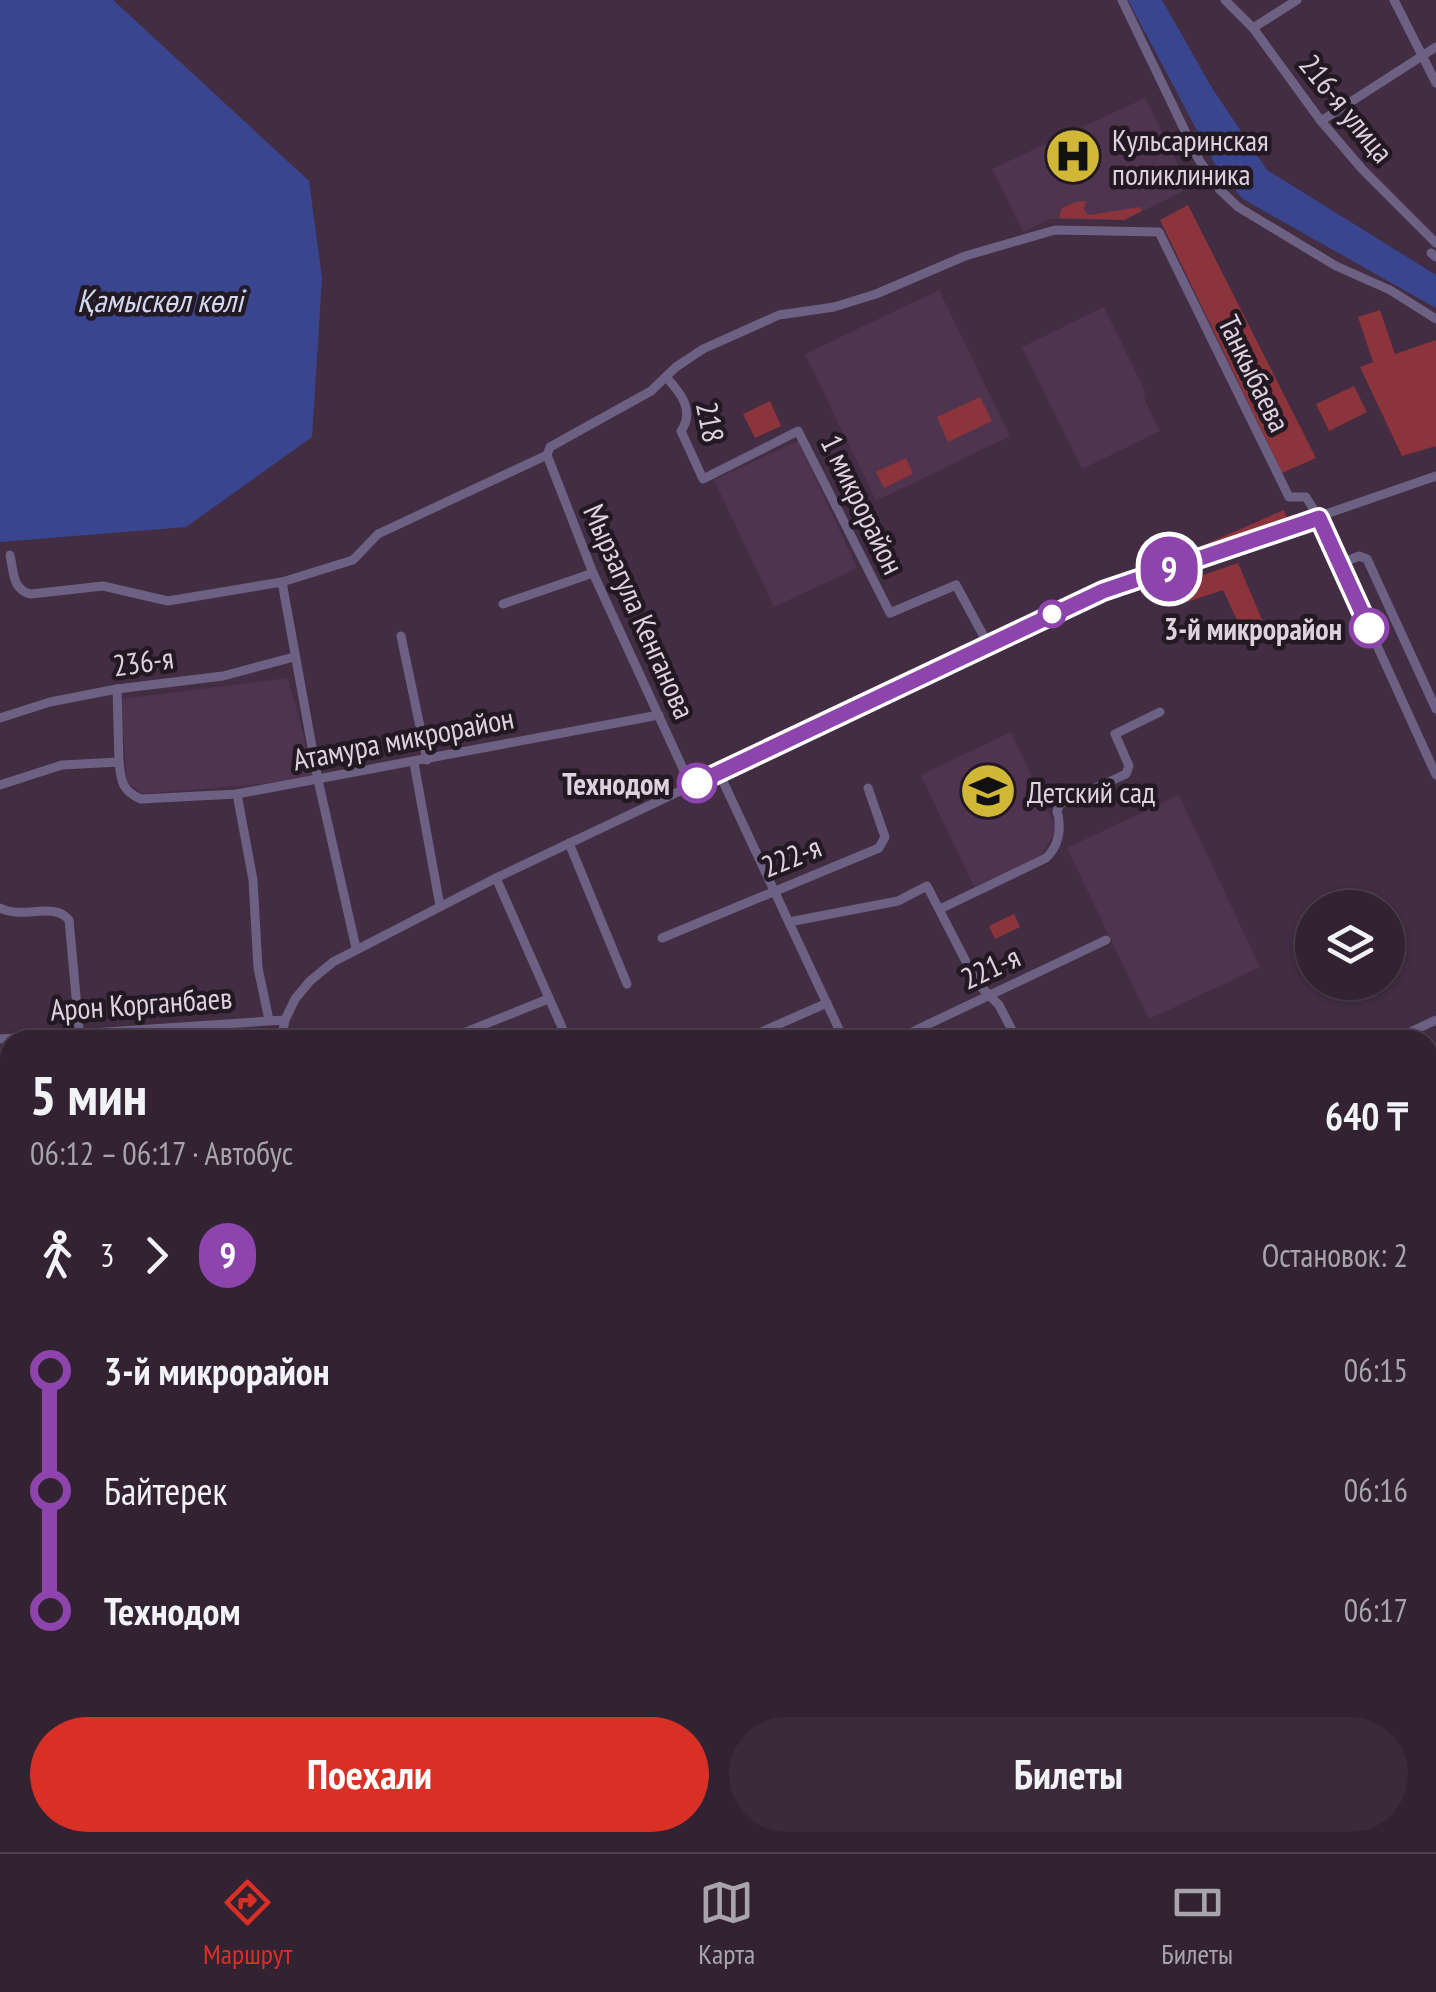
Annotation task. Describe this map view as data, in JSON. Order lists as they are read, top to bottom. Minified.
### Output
{"streets":{"street":["216-я улица","Танкыбаева","218","1 микрорайон","Мырзагула Кенганова","236-я","Атамура микрорайон","222-я","221-я","Арон Корганбаев"]},"crossings":[["Танкыбаева","218"],["218","1 микрорайон"],["Мырзагула Кенганова","Атамура микрорайон"]],"water":["Қамыскөл көлі"],"places":{"hospital":["Кульсаринская поликлиника"],"other":["3-й микрорайон","Технодом"],"school or university":["Детский сад"]},"lines":["bus line 9"],"page":{"on_map":"9","heading":["5 мин","06:12 – 06:17 · Автобус","640 ₸"],"legs":["3","9","Остановок: 2"],"list":[{"name":"3-й микрорайон","value":"06:15"},{"name":"Байтерек","value":"06:16"},{"name":"Технодом","value":"06:17"}],"buttons":["Поехали","Билеты"],"tabs":["Маршрут","Карта","Билеты"]}}
